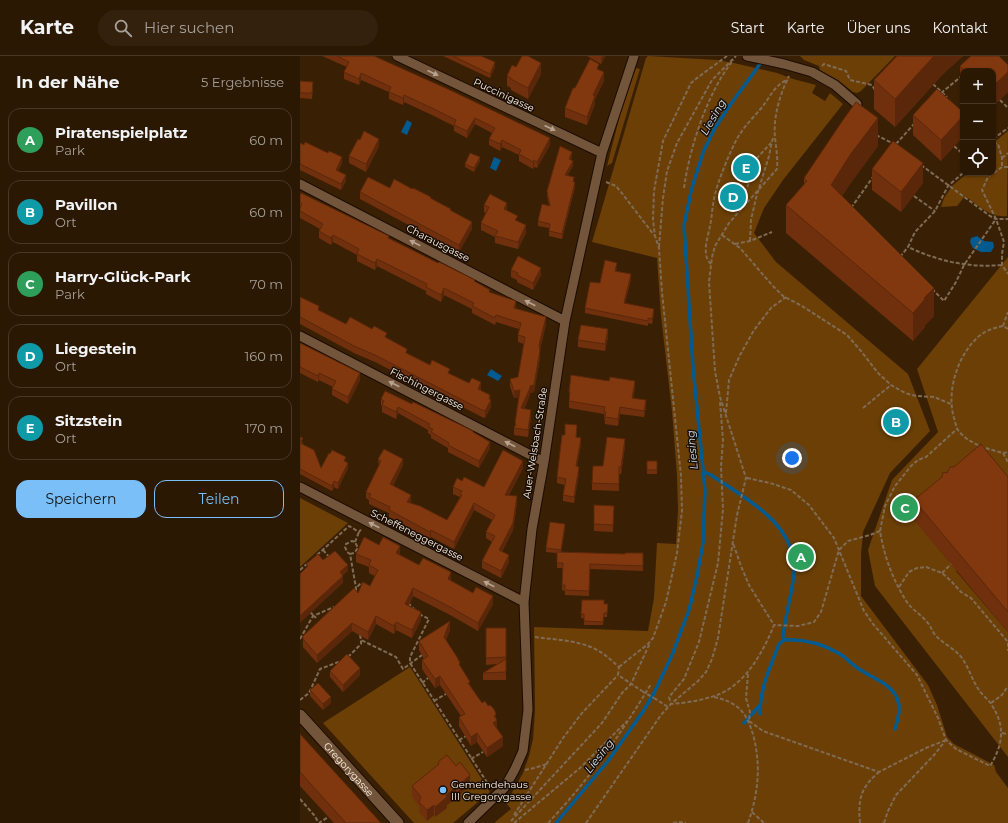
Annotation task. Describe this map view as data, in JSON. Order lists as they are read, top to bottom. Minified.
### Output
{"streets":{"street":["Puccinigasse","Charausgasse","Fischingergasse","Auer-Welsbach-Straße","Scheffeneggergasse","Gregorygasse"]},"crossings":[["Puccinigasse","Auer-Welsbach-Straße"],["Charausgasse","Auer-Welsbach-Straße"],["Fischingergasse","Auer-Welsbach-Straße"],["Auer-Welsbach-Straße","Scheffeneggergasse"]],"one_way":["Puccinigasse","Charausgasse","Fischingergasse","Scheffeneggergasse"],"water":["Liesing"],"places":["Gemeindehaus III Gregorygasse"],"page":{"header":"Karte","search":"Hier suchen","nav":["Start","Karte","Über uns","Kontakt"],"heading":["In der Nähe","5 Ergebnisse"],"map_buttons":["+","−"],"list":[{"mark":"A","name":"Piratenspielplatz","note":"Park","value":"60 m"},{"mark":"B","name":"Pavillon","note":"Ort","value":"60 m"},{"mark":"C","name":"Harry-Glück-Park","note":"Park","value":"70 m"},{"mark":"D","name":"Liegestein","note":"Ort","value":"160 m"},{"mark":"E","name":"Sitzstein","note":"Ort","value":"170 m"}],"pins":["E","D","B","C","A"],"buttons":["Speichern","Teilen"]}}
